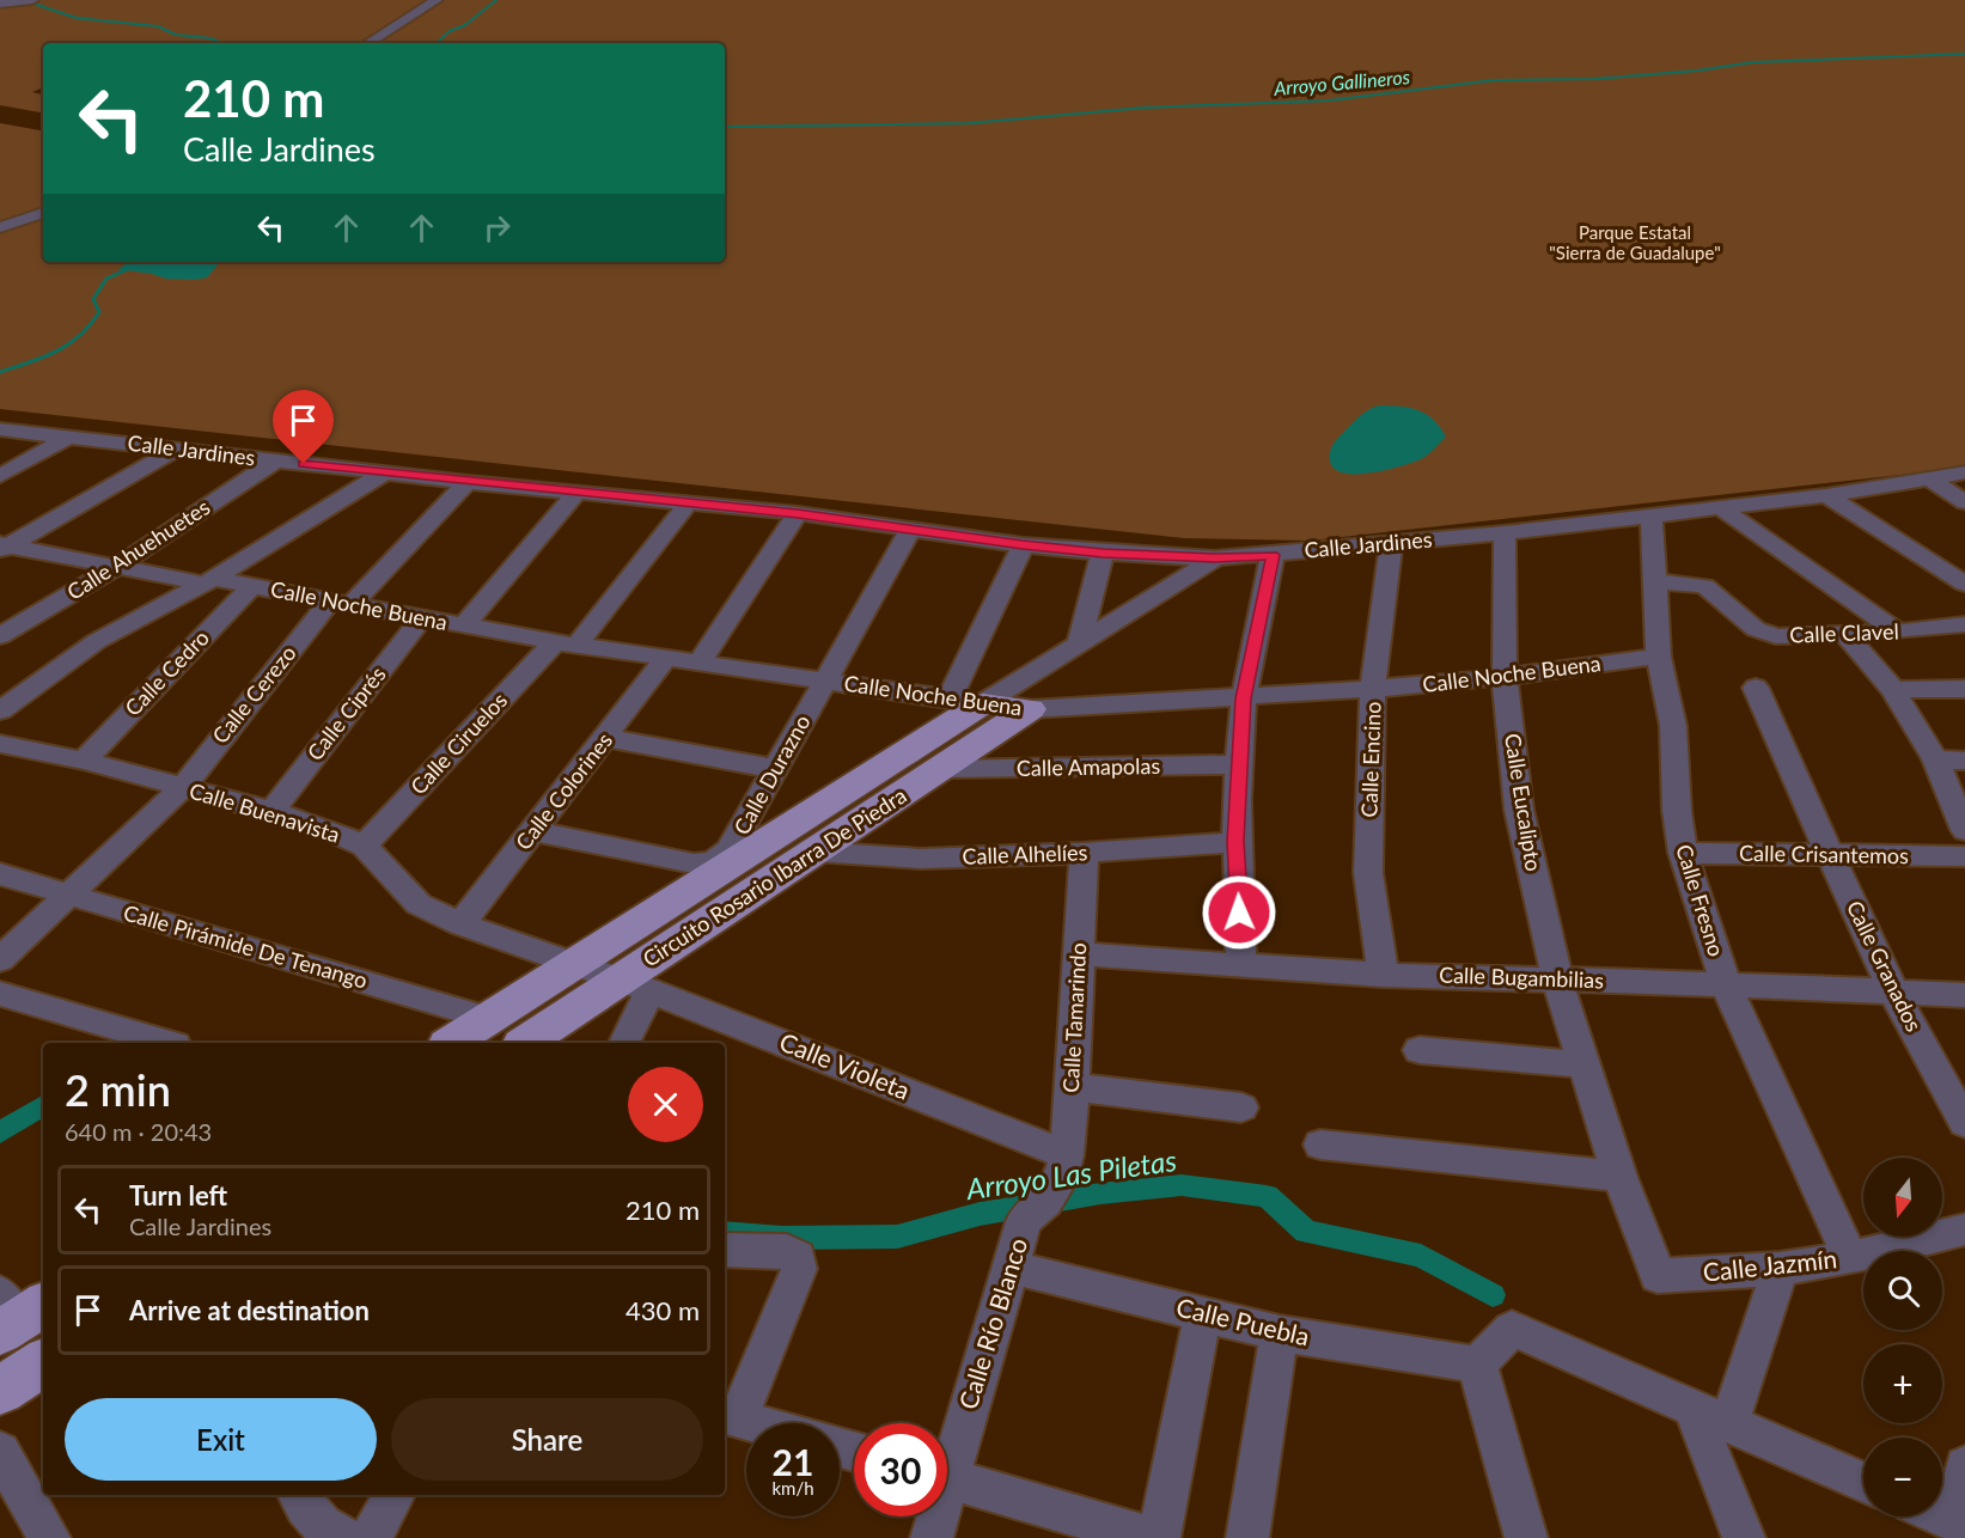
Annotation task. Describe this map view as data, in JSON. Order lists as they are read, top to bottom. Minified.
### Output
{"streets":{"main road":["Calle Noche Buena","Circuito Rosario Ibarra De Piedra"],"street":["Calle Jardines","Calle Ahuehuetes","Calle Clavel","Calle Cedro","Calle Cerezo","Calle Ciprés","Calle Ciruelos","Calle Encino","Calle Amapolas","Calle Durazno","Calle Colorines","Calle Eucalipto","Calle Buenavista","Calle Alhelíes","Calle Crisantemos","Calle Fresno","Calle Pirámide De Tenango","Calle Granados","Calle Bugambilias","Calle Tamarindo","Calle Violeta","Calle Jazmín","Calle Puebla","Calle Río Blanco"]},"crossings":[["Calle Jardines","Calle Ahuehuetes"],["Calle Jardines","Calle Cerezo"],["Calle Jardines","Calle Ciruelos"],["Calle Jardines","Calle Encino"],["Calle Jardines","Calle Durazno"],["Calle Jardines","Calle Eucalipto"],["Calle Jardines","Calle Fresno"],["Calle Ahuehuetes","Calle Noche Buena"],["Calle Noche Buena","Calle Cedro"],["Calle Noche Buena","Calle Cerezo"],["Calle Noche Buena","Calle Ciprés"],["Calle Noche Buena","Calle Ciruelos"],["Calle Noche Buena","Calle Encino"],["Calle Noche Buena","Calle Durazno"],["Calle Noche Buena","Calle Colorines"],["Calle Noche Buena","Calle Eucalipto"],["Calle Noche Buena","Circuito Rosario Ibarra De Piedra"],["Calle Noche Buena","Calle Fresno"],["Calle Clavel","Calle Fresno"],["Calle Cedro","Calle Buenavista"],["Calle Cerezo","Calle Buenavista"],["Calle Cerezo","Calle Pirámide De Tenango"],["Calle Ciprés","Calle Buenavista"],["Calle Ciruelos","Calle Buenavista"],["Calle Encino","Calle Bugambilias"],["Calle Amapolas","Circuito Rosario Ibarra De Piedra"],["Calle Durazno","Calle Colorines"],["Calle Colorines","Calle Buenavista"],["Calle Eucalipto","Calle Bugambilias"],["Calle Eucalipto","Calle Jazmín"],["Calle Buenavista","Circuito Rosario Ibarra De Piedra"],["Calle Buenavista","Calle Violeta"],["Calle Alhelíes","Circuito Rosario Ibarra De Piedra"],["Calle Alhelíes","Calle Tamarindo"],["Calle Crisantemos","Calle Fresno"],["Calle Crisantemos","Calle Granados"],["Circuito Rosario Ibarra De Piedra","Calle Violeta"],["Calle Fresno","Calle Bugambilias"],["Calle Fresno","Calle Jazmín"],["Calle Granados","Calle Bugambilias"],["Calle Bugambilias","Calle Tamarindo"],["Calle Tamarindo","Calle Violeta"],["Calle Tamarindo","Calle Río Blanco"],["Calle Violeta","Calle Río Blanco"],["Calle Puebla","Calle Río Blanco"]],"water":["Arroyo Gallineros","Arroyo Las Piletas"],"parks":["Parque Estatal \"Sierra de Guadalupe\""],"north":"bottom","page":{"turn":["210 m","Calle Jardines"],"heading":["2 min","640 m · 20:43"],"map_buttons":["+","−"],"list":[{"name":"Turn left","note":"Calle Jardines","value":"210 m"},{"name":"Arrive at destination","value":"430 m"}],"buttons":["Exit","Share"],"speed":"21 km/h","limit":"30"}}
